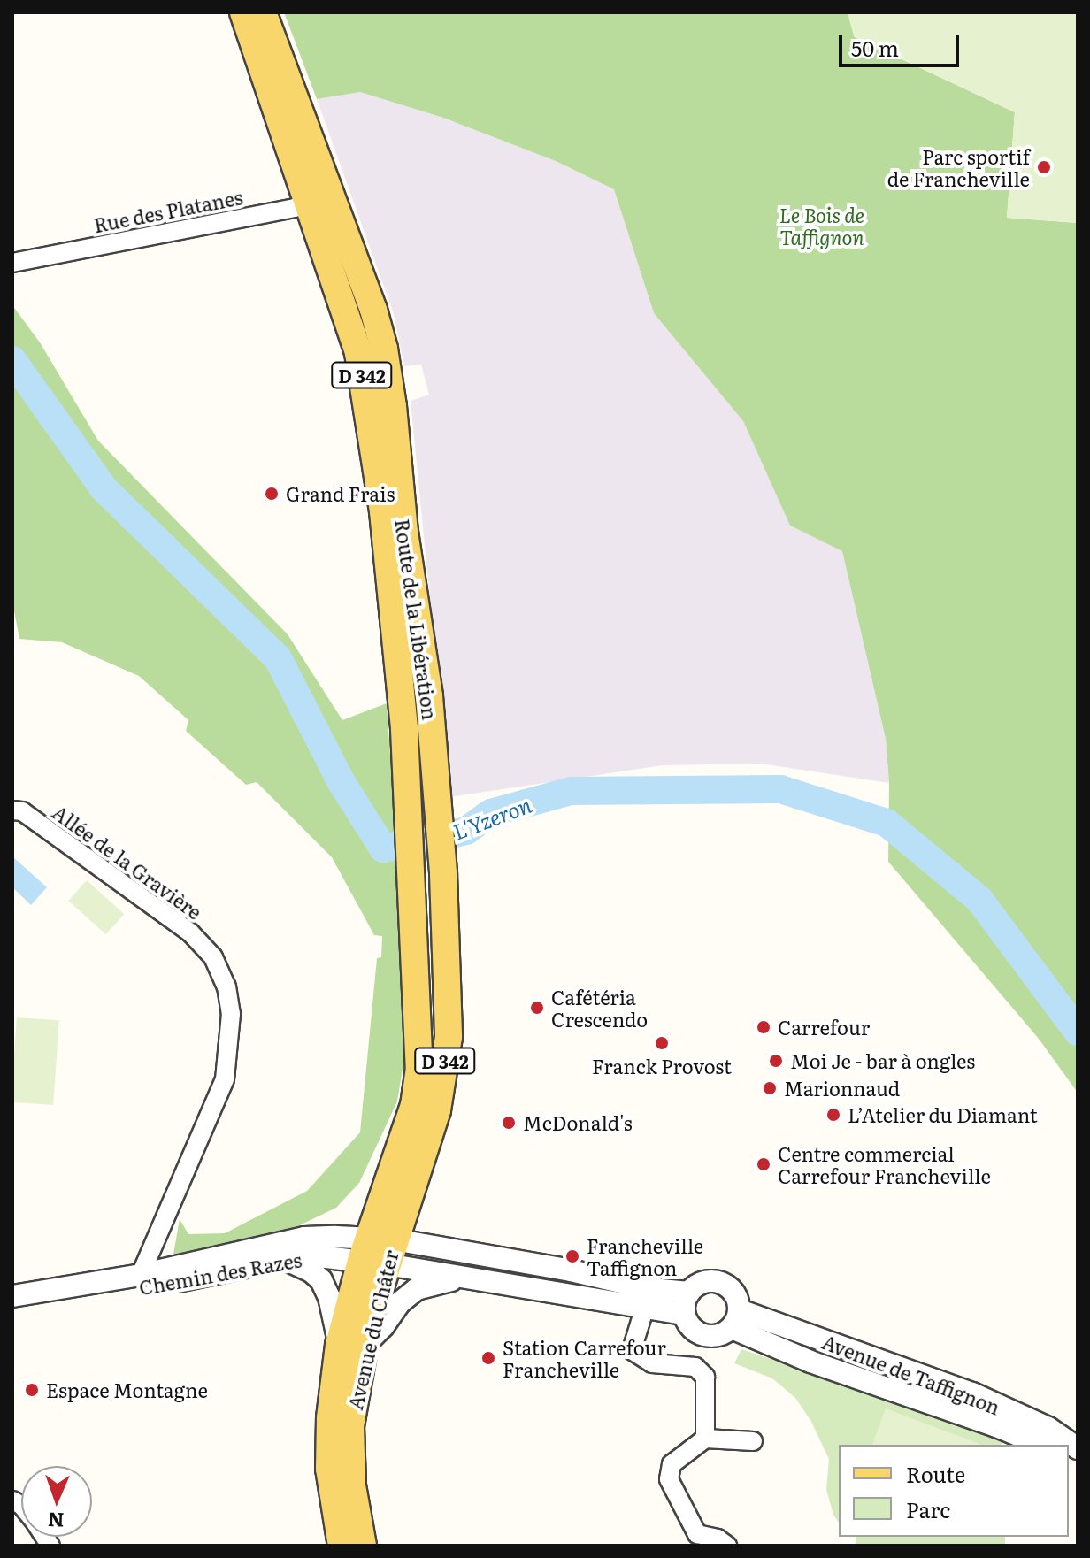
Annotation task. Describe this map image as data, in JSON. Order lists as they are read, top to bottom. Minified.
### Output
{"streets":{"main road":["D 342","Route de la Libération","Avenue du Châter"],"street":["Rue des Platanes","Allée de la Gravière","Chemin des Razes","Avenue de Taffignon"]},"crossings":[["Rue des Platanes","Route de la Libération"],["Route de la Libération","Chemin des Razes"],["Route de la Libération","Avenue du Châter"],["Allée de la Gravière","Chemin des Razes"],["Chemin des Razes","Avenue du Châter"]],"water":["L'Yzeron"],"parks":["Le Bois de Taffignon"],"places":["Parc sportif de Francheville","Grand Frais","Cafétéria Crescendo","Carrefour","Franck Provost","Moi Je - bar à ongles","Marionnaud","L’Atelier du Diamant","McDonald's","Centre commercial Carrefour Francheville","Francheville Taffignon","Station Carrefour Francheville","Espace Montagne"],"legend":["Route","Parc"],"scale_bar":"50 m","north":"bottom"}
